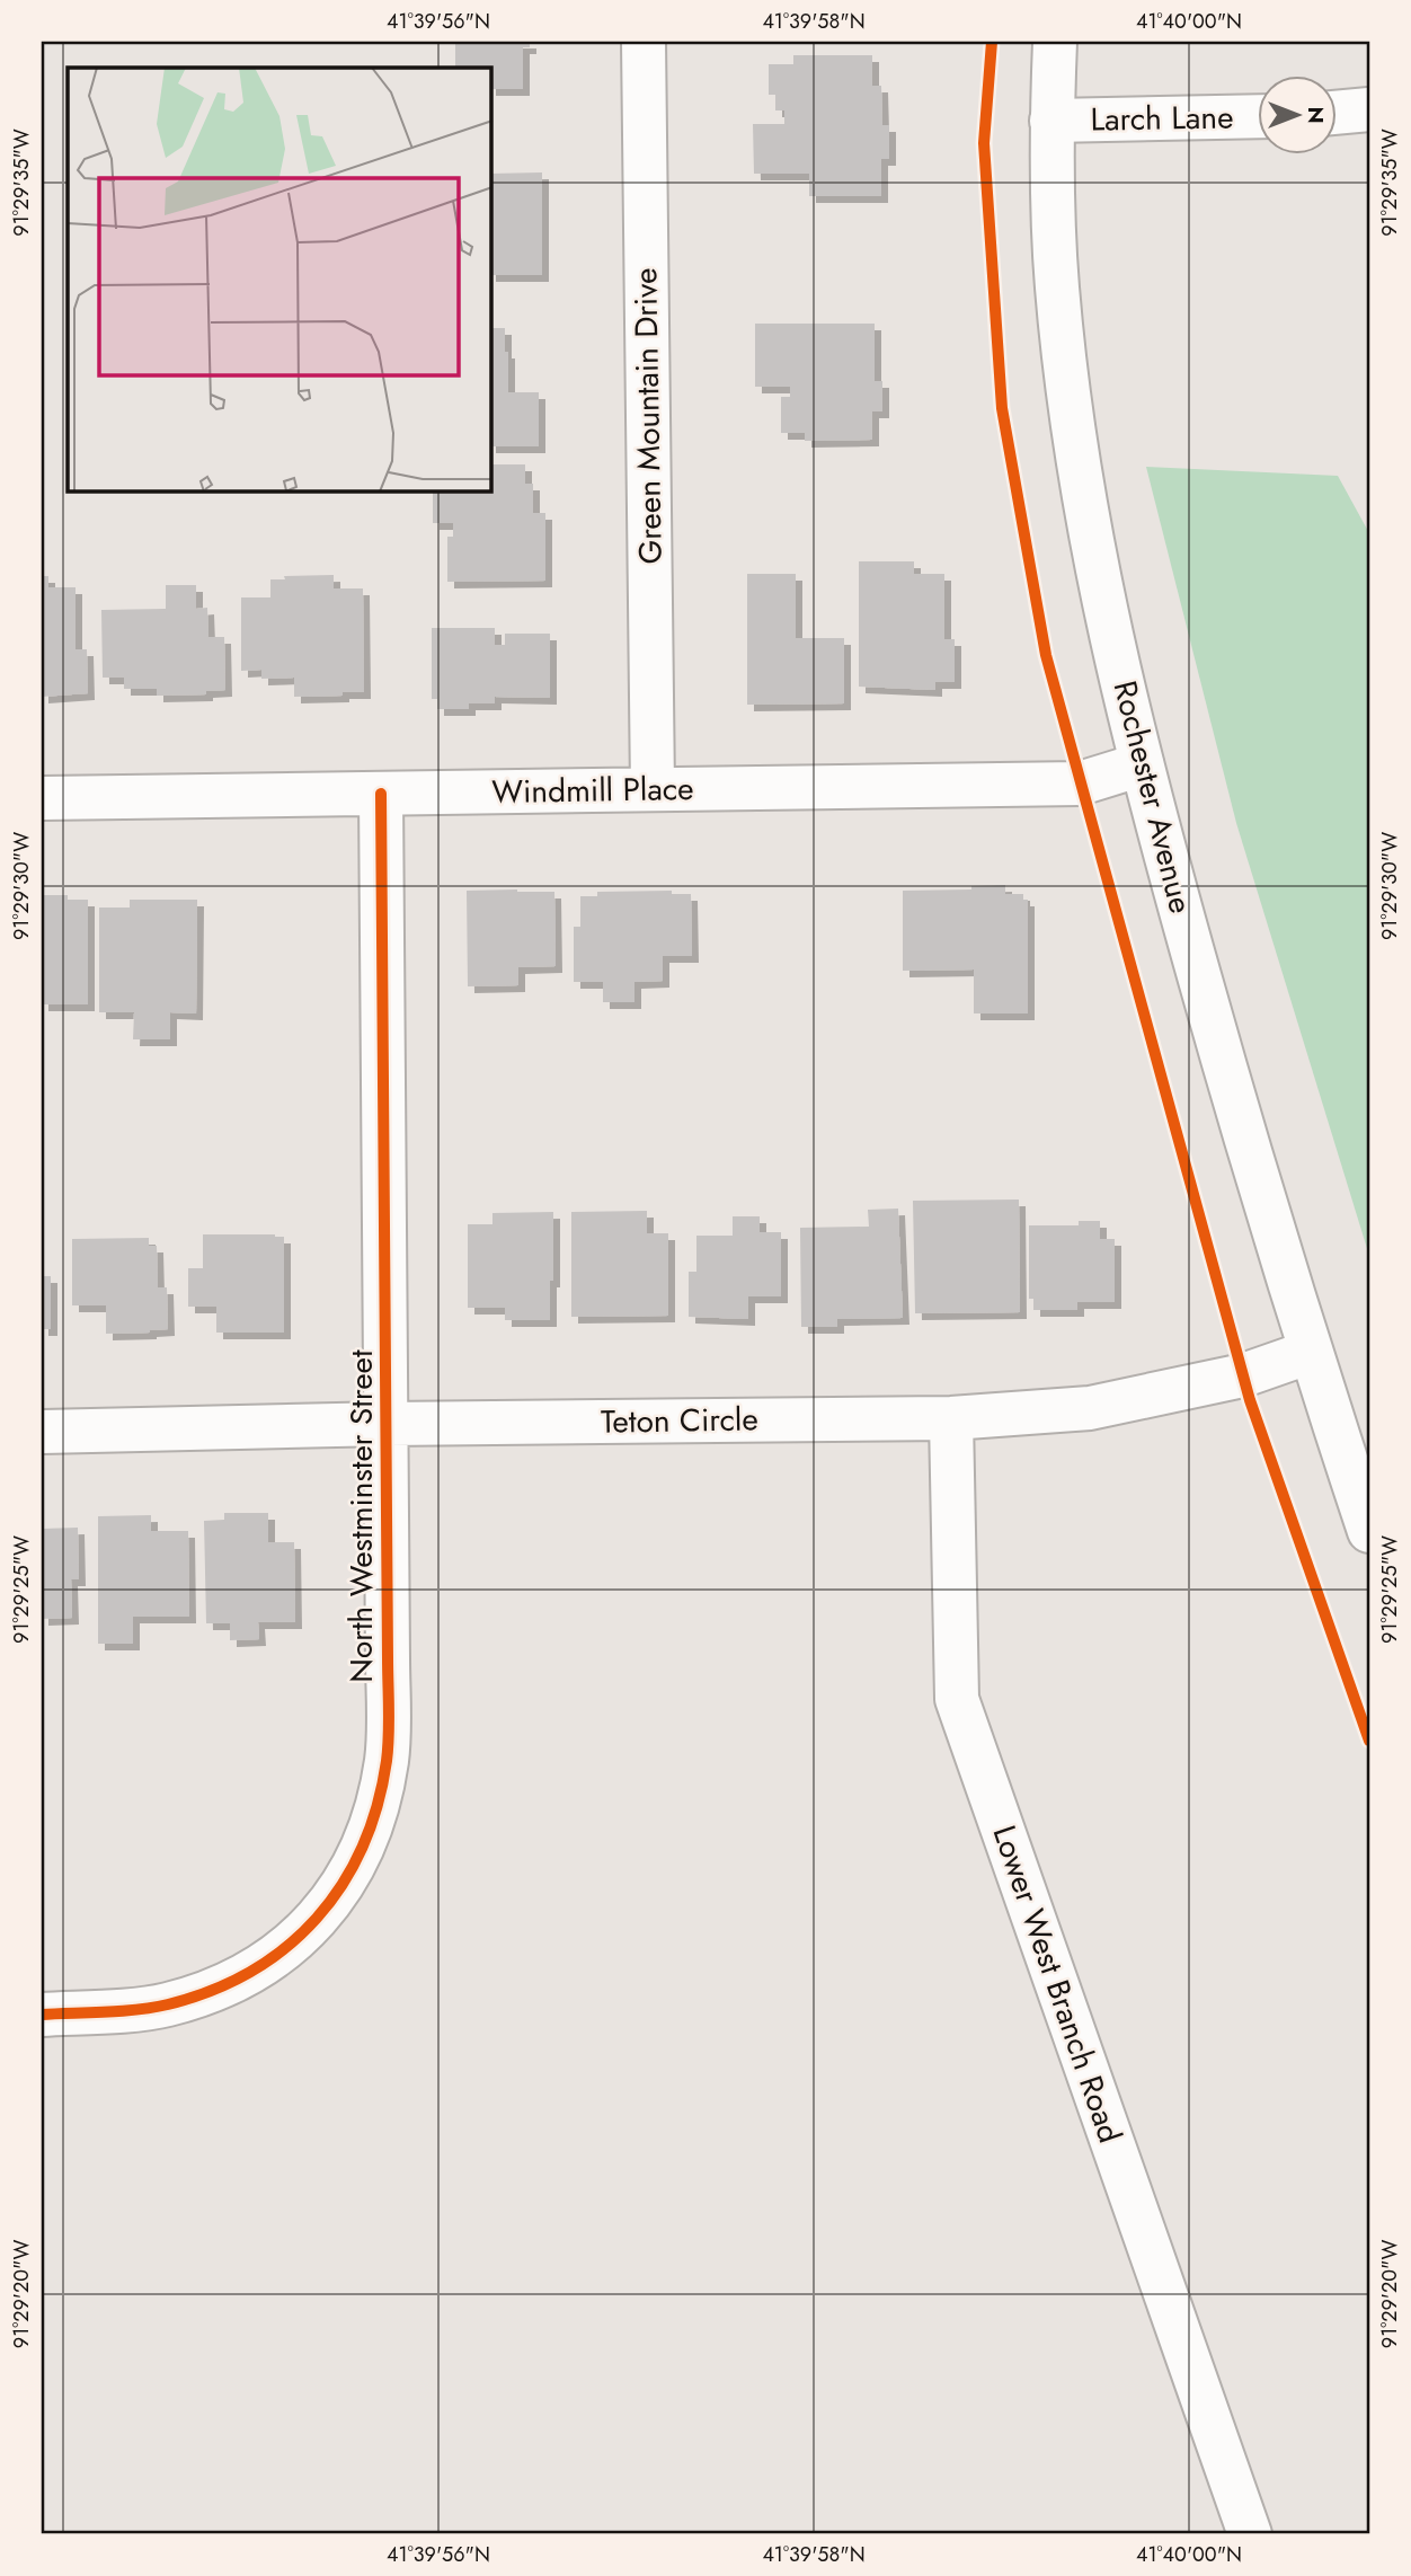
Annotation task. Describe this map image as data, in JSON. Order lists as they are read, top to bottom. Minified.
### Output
{"streets":{"street":["Larch Lane","Green Mountain Drive","Windmill Place","Rochester Avenue","Teton Circle","North Westminster Street","Lower West Branch Road"]},"crossings":[["Larch Lane","Rochester Avenue"],["Green Mountain Drive","Windmill Place"],["Windmill Place","Rochester Avenue"],["Windmill Place","North Westminster Street"],["Rochester Avenue","Teton Circle"],["Teton Circle","North Westminster Street"],["Teton Circle","Lower West Branch Road"]],"north":"right","coordinates":["41°39'56\"N","41°39'58\"N","41°40'00\"N","91°29'35\"W","91°29'30\"W","91°29'25\"W","91°29'20\"W"]}
